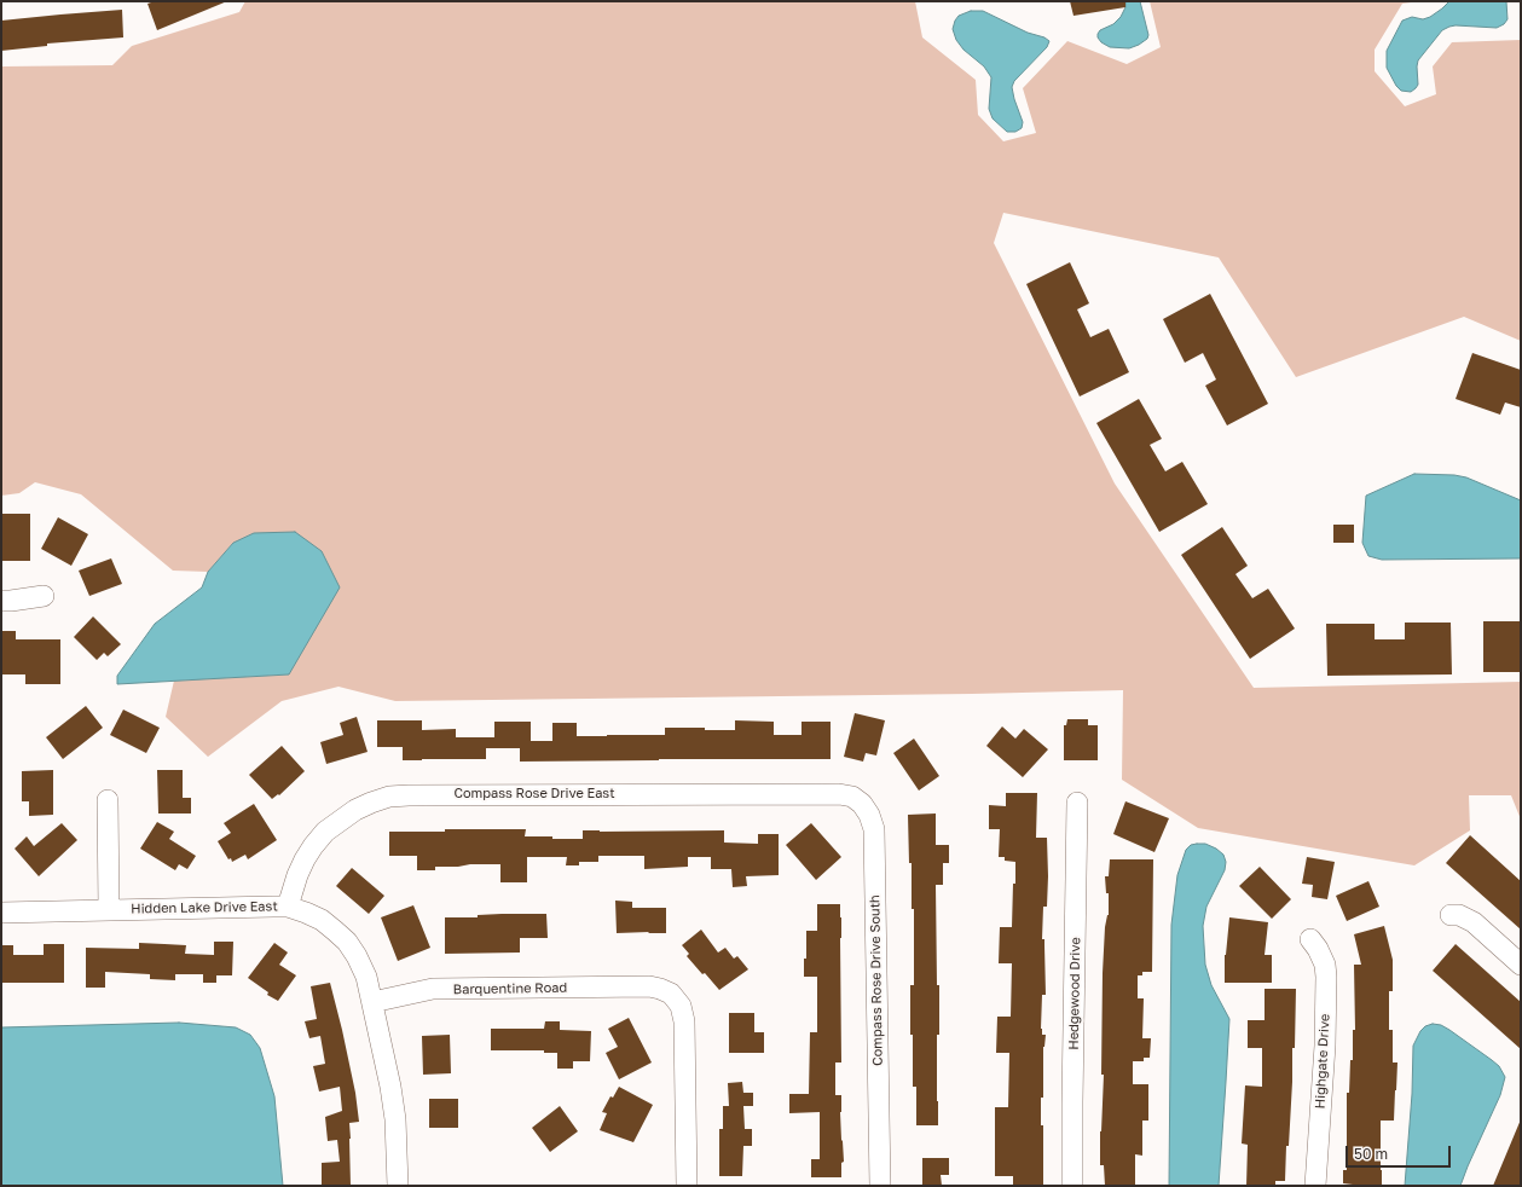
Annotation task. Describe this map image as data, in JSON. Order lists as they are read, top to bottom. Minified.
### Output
{"streets":{"street":["Compass Rose Drive East","Hidden Lake Drive East","Compass Rose Drive South","Barquentine Road","Hedgewood Drive","Highgate Drive"]},"crossings":[["Compass Rose Drive East","Hidden Lake Drive East"],["Compass Rose Drive East","Compass Rose Drive South"],["Hidden Lake Drive East","Barquentine Road"]],"scale_bar":"50 m"}
